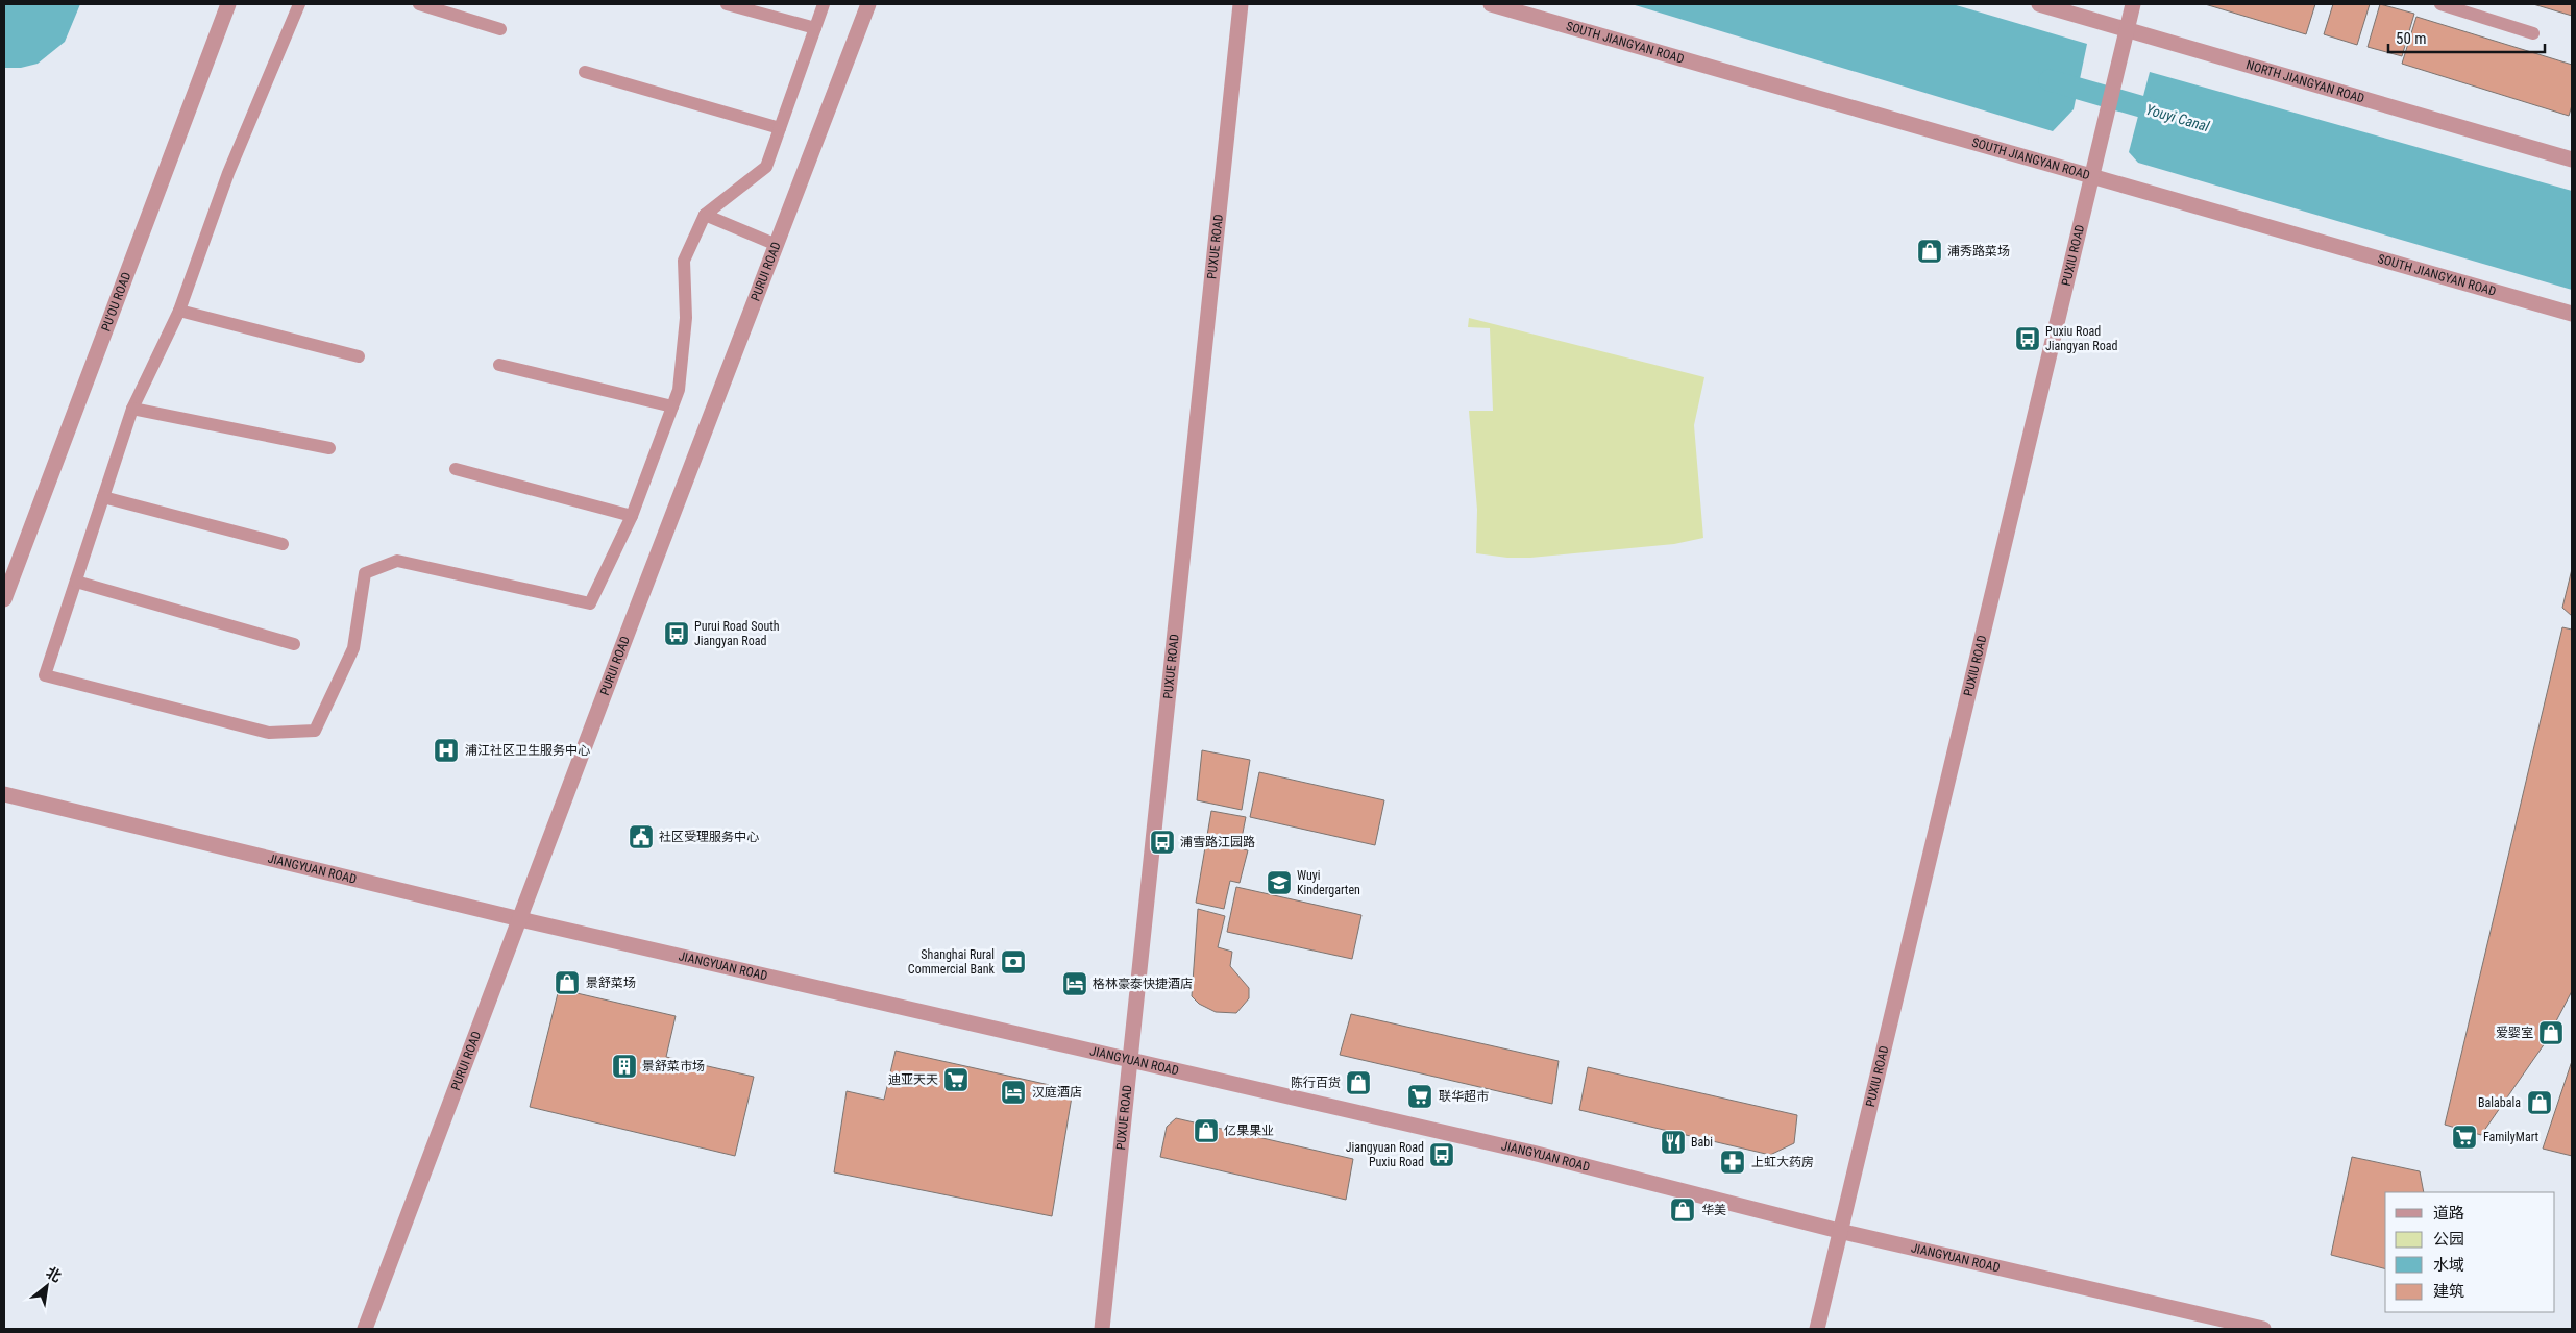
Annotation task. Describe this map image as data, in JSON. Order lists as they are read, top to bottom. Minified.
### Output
{"streets":{"street":["SOUTH JIANGYAN ROAD","NORTH JIANGYAN ROAD","PUXUE ROAD","PUXIU ROAD","PURUI ROAD","PU'OU ROAD","JIANGYUAN ROAD"]},"crossings":[["SOUTH JIANGYAN ROAD","PUXIU ROAD"],["NORTH JIANGYAN ROAD","PUXIU ROAD"],["PUXUE ROAD","JIANGYUAN ROAD"],["PUXIU ROAD","JIANGYUAN ROAD"],["PURUI ROAD","JIANGYUAN ROAD"]],"water":["Youyi Canal"],"places":{"shop":["浦秀路菜场","景舒菜场","爱婴室","陈行百货","Balabala","亿果果业","华美"],"bus stop":["Puxiu Road Jiangyan Road","Purui Road South Jiangyan Road","浦雪路江园路","Jiangyuan Road Puxiu Road"],"hospital":["浦江社区卫生服务中心"],"public building":["社区受理服务中心"],"school or university":["Wuyi Kindergarten"],"bank":["Shanghai Rural Commercial Bank"],"hotel":["格林豪泰快捷酒店","汉庭酒店"],"building":["景舒菜市场"],"supermarket":["迪亚天天","联华超市","FamilyMart"],"restaurant":["Babi"],"pharmacy":["上虹大药房"]},"legend":["道路","公园","水域","建筑"],"scale_bar":"50 m","north":"top right"}
